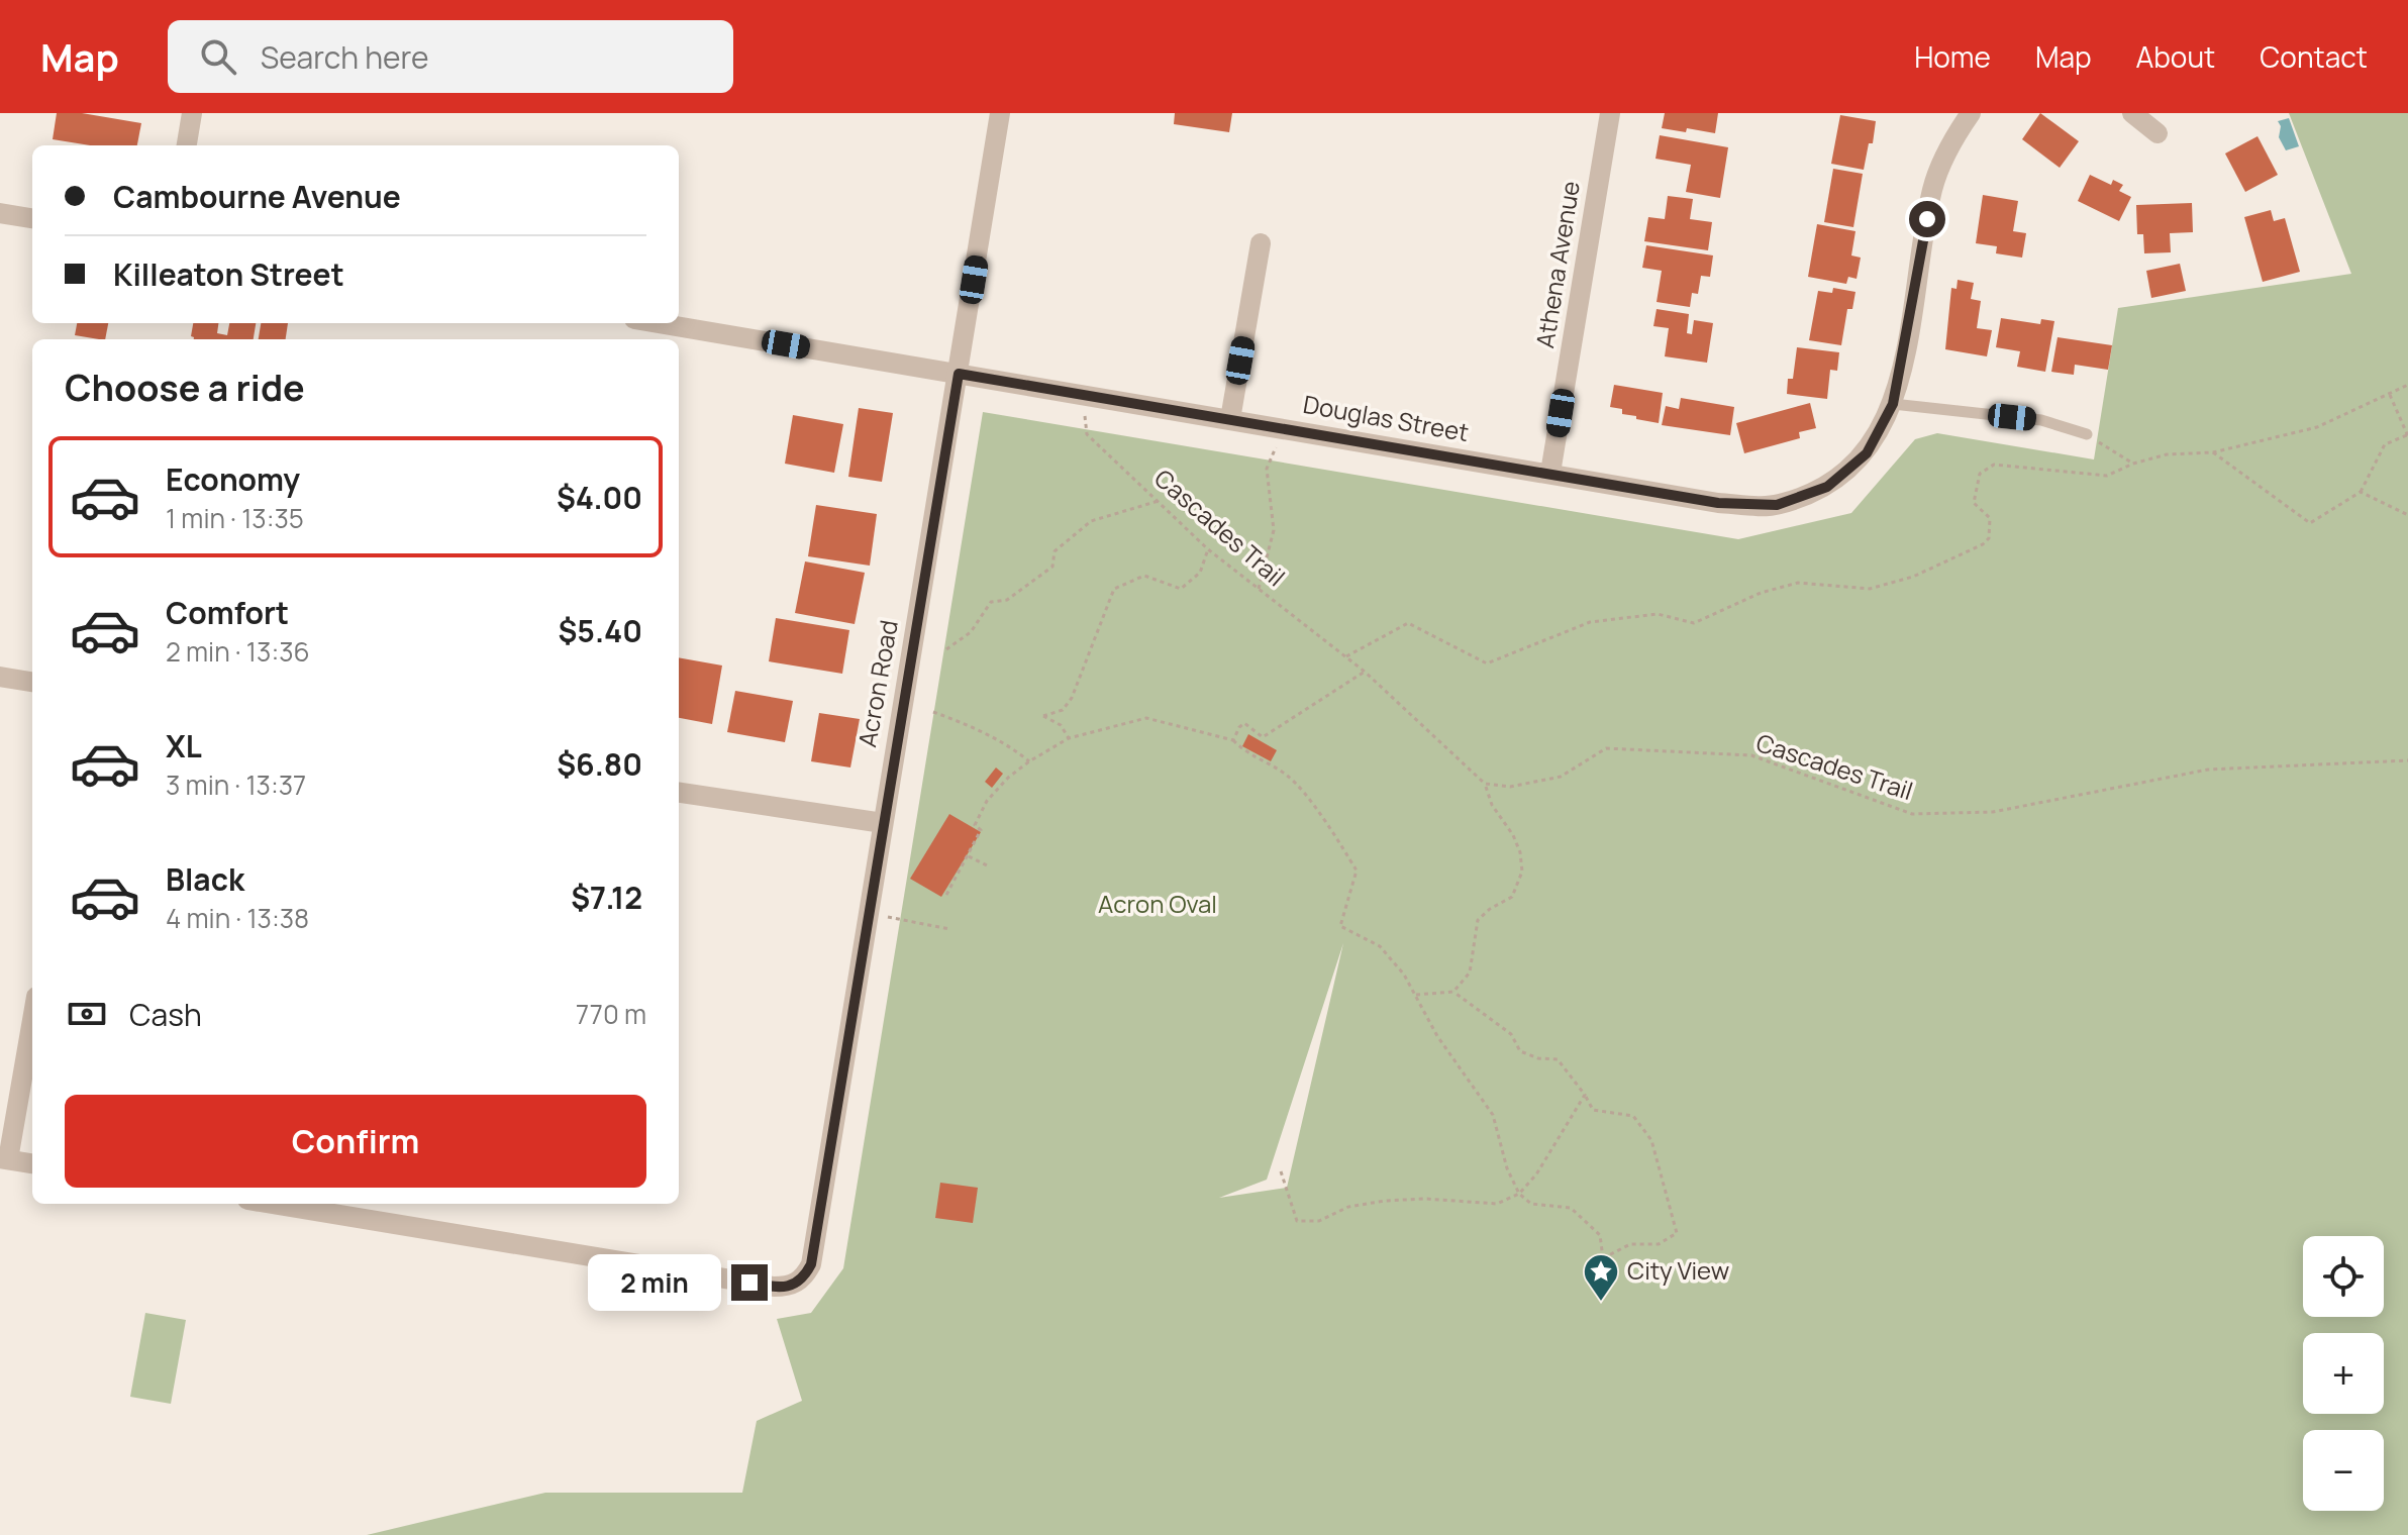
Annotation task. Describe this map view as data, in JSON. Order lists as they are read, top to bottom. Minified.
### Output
{"streets":{"street":["Athena Avenue","Douglas Street","Acron Road"],"path":["Cascades Trail"]},"crossings":[["Athena Avenue","Douglas Street"],["Douglas Street","Cascades Trail"],["Douglas Street","Acron Road"]],"parks":["Acron Oval"],"places":{"place":["City View"]},"page":{"header":"Map","search":"Search here","nav":["Home","Map","About","Contact"],"banner":["Cambourne Avenue","Killeaton Street"],"heading":"Choose a ride","list":[{"name":"Economy","note":"1 min · 13:35","value":"$4.00"},{"name":"Comfort","note":"2 min · 13:36","value":"$5.40"},{"name":"XL","note":"3 min · 13:37","value":"$6.80"},{"name":"Black","note":"4 min · 13:38","value":"$7.12"}],"pay":["Cash","770 m"],"buttons":"Confirm","map_buttons":["+","−"],"bubble":"2 min"}}
